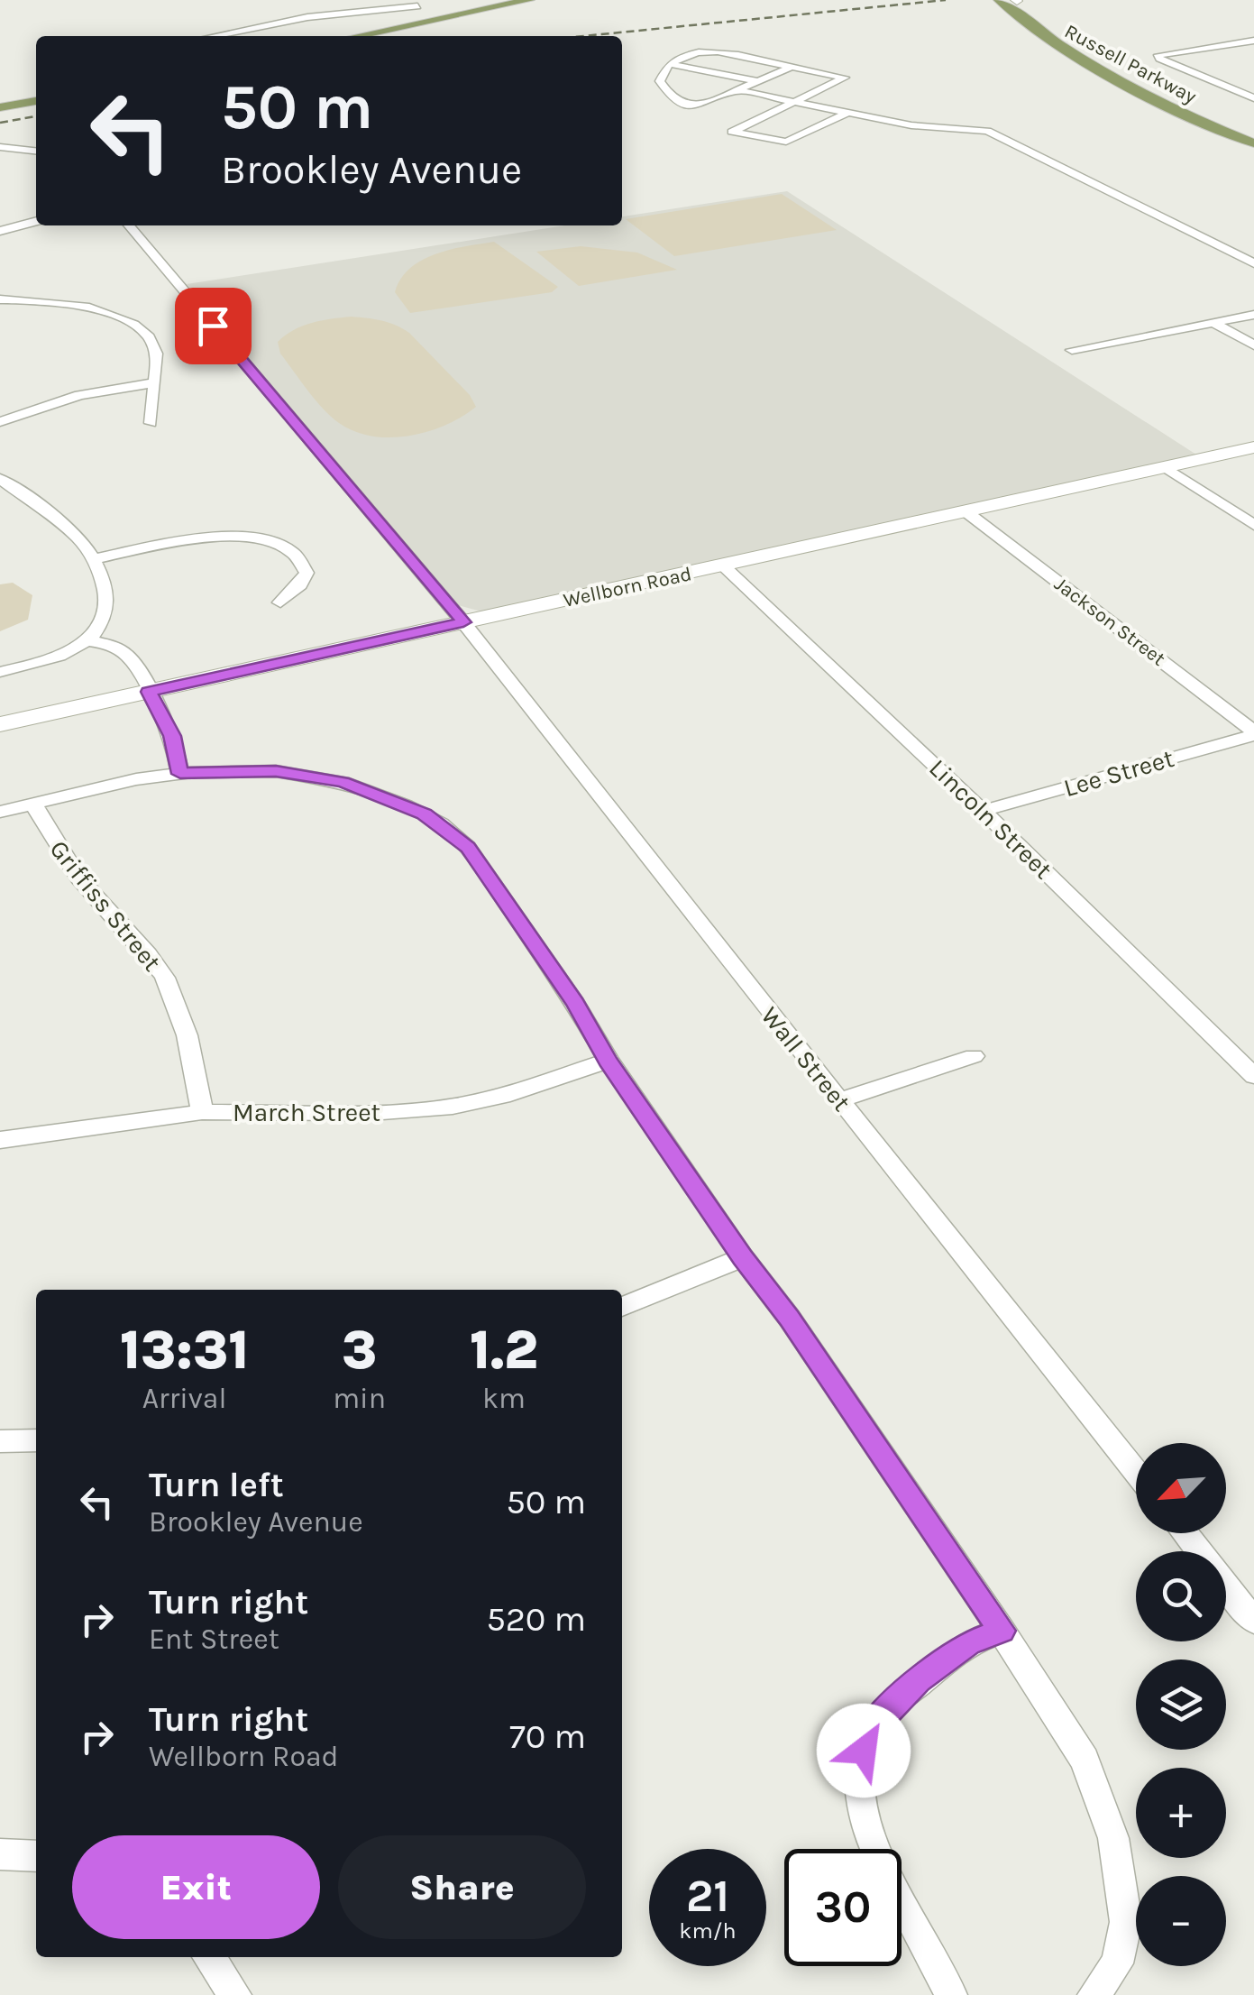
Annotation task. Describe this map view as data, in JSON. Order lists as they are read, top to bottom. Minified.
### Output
{"streets":{"main road":["Russell Parkway"],"street":["Wellborn Road","Jackson Street","Lee Street","Lincoln Street","Griffiss Street","Wall Street","March Street"]},"crossings":[["Wellborn Road","Jackson Street"],["Wellborn Road","Lincoln Street"],["Wellborn Road","Wall Street"],["Jackson Street","Lee Street"],["Lee Street","Lincoln Street"],["Griffiss Street","March Street"]],"north":"bottom left","page":{"turn":["50 m","Brookley Avenue"],"eta":["13:31","Arrival","3","min","1.2","km"],"map_buttons":["+","−"],"list":[{"name":"Turn left","note":"Brookley Avenue","value":"50 m"},{"name":"Turn right","note":"Ent Street","value":"520 m"},{"name":"Turn right","note":"Wellborn Road","value":"70 m"}],"buttons":["Exit","Share"],"speed":"21 km/h","limit":"30"}}
